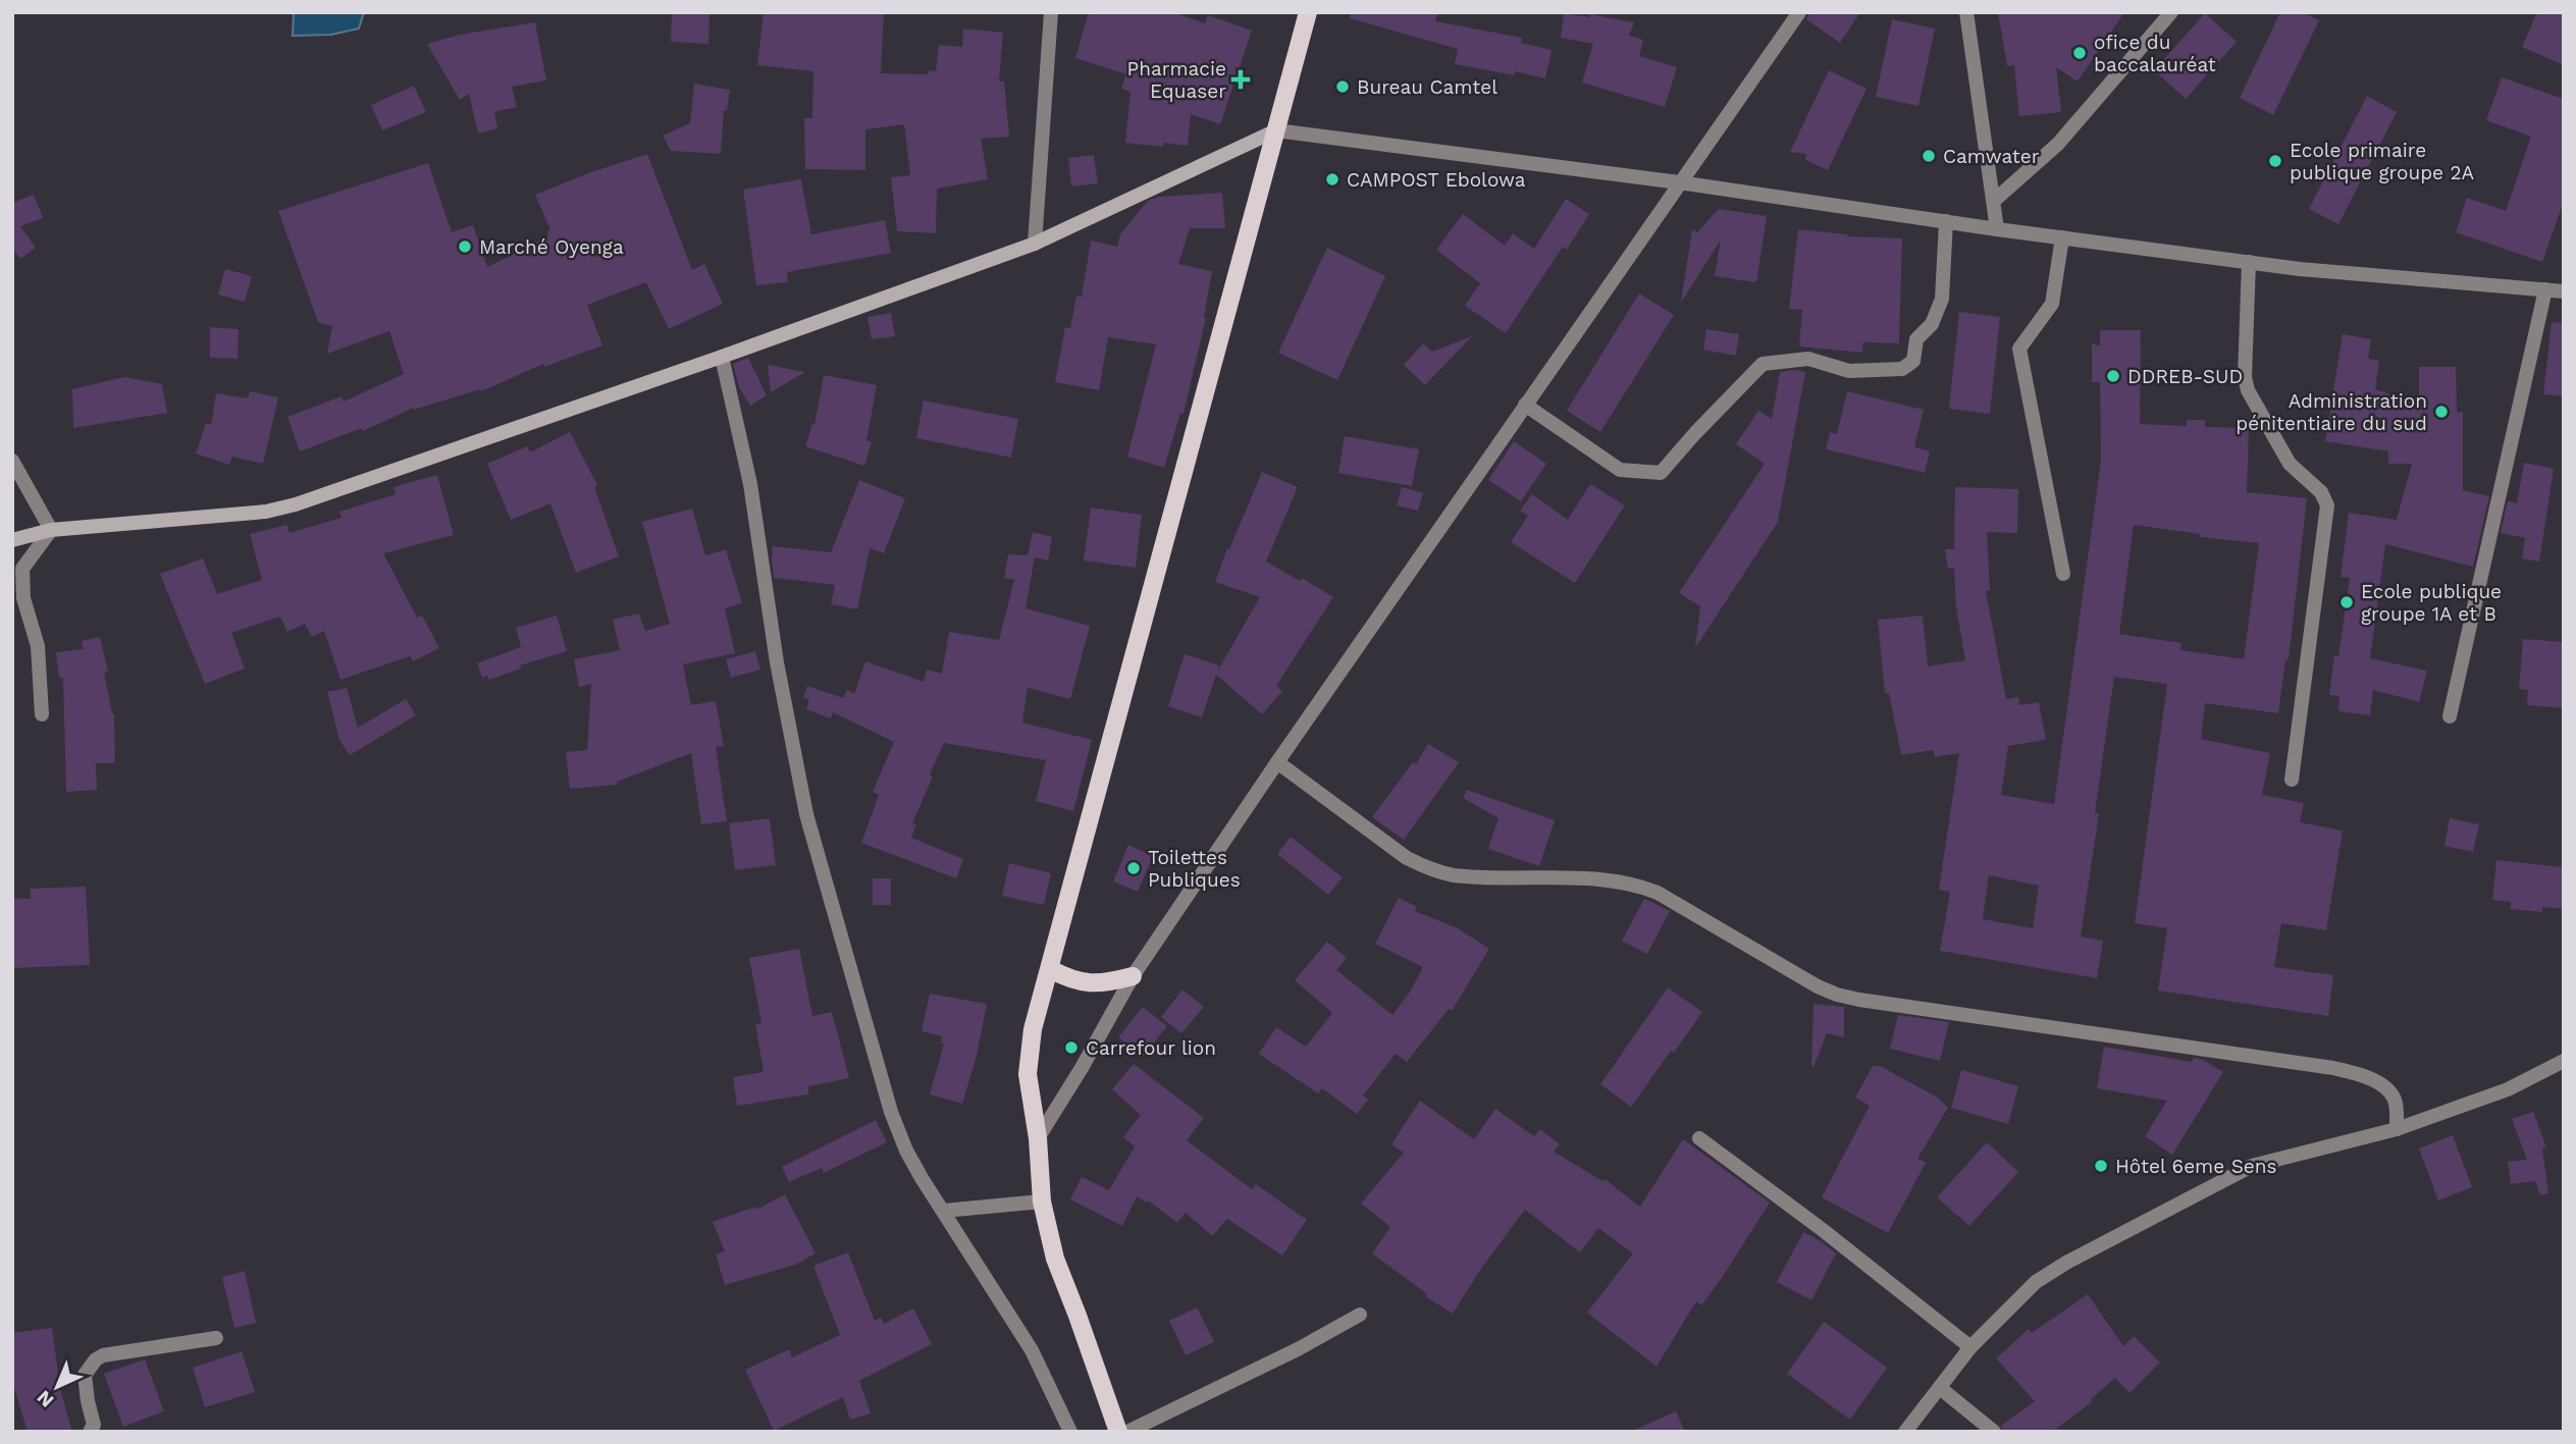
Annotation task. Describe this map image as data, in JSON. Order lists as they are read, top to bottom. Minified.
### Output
{"places":{"other":["ofice du baccalauréat","Bureau Camtel","Camwater","Ecole primaire publique groupe 2A","CAMPOST Ebolowa","Marché Oyenga","DDREB-SUD","Administration pénitentiaire du sud","Ecole publique groupe 1A et B","Toilettes Publiques","Carrefour lion","Hôtel 6eme Sens"],"health":["Pharmacie Equaser"]},"north":"bottom left"}
